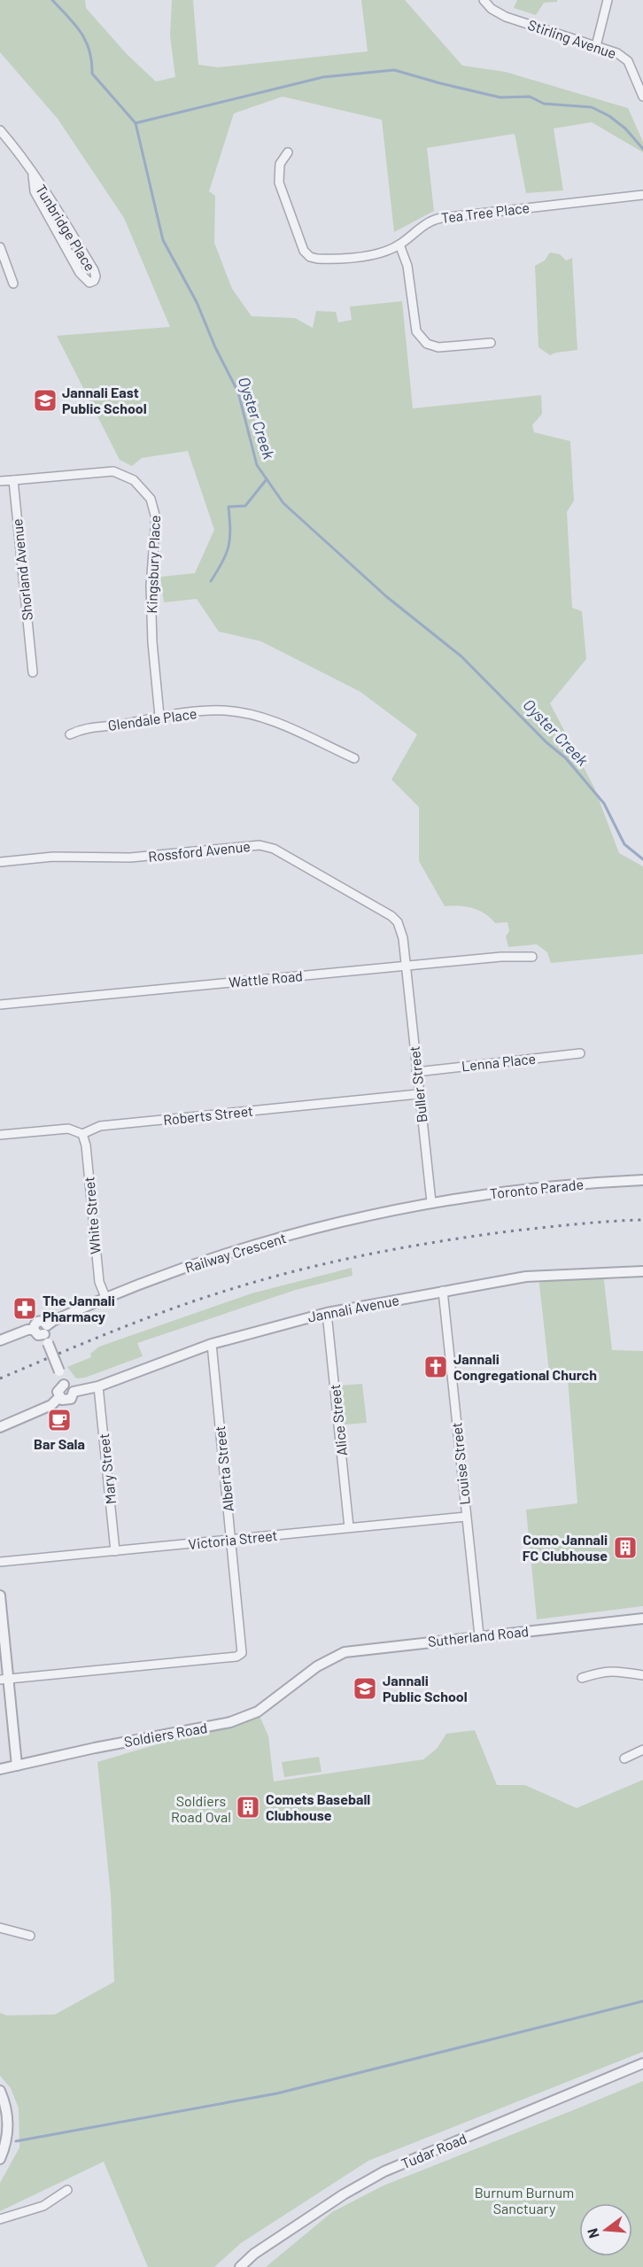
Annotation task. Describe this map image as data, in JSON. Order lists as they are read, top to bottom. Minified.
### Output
{"streets":{"street":["Stirling Avenue","Tea Tree Place","Tunbridge Place","Kingsbury Place","Shorland Avenue","Glendale Place","Rossford Avenue","Wattle Road","Lenna Place","Buller Street","Roberts Street","Toronto Parade","White Street","Railway Crescent","Jannali Avenue","Alice Street","Louise Street","Mary Street","Alberta Street","Victoria Street","Sutherland Road","Soldiers Road","Tudar Road"]},"crossings":[["Kingsbury Place","Shorland Avenue"],["Kingsbury Place","Glendale Place"],["Rossford Avenue","Wattle Road"],["Rossford Avenue","Buller Street"],["Wattle Road","Buller Street"],["Lenna Place","Buller Street"],["Buller Street","Roberts Street"],["Buller Street","Toronto Parade"],["Buller Street","Railway Crescent"],["Roberts Street","White Street"],["Toronto Parade","Railway Crescent"],["White Street","Railway Crescent"],["Jannali Avenue","Alice Street"],["Jannali Avenue","Louise Street"],["Jannali Avenue","Mary Street"],["Jannali Avenue","Alberta Street"],["Alice Street","Victoria Street"],["Louise Street","Victoria Street"],["Louise Street","Sutherland Road"],["Mary Street","Victoria Street"],["Alberta Street","Victoria Street"],["Sutherland Road","Soldiers Road"]],"water":["Oyster Creek"],"parks":["Soldiers Road Oval","Burnum Burnum Sanctuary"],"places":{"school or university":["Jannali East Public School","Jannali Public School"],"pharmacy":["The Jannali Pharmacy"],"church":["Jannali Congregational Church"],"cafe":["Bar Sala"],"building":["Como Jannali FC Clubhouse","Comets Baseball Clubhouse"]},"north":"left"}
